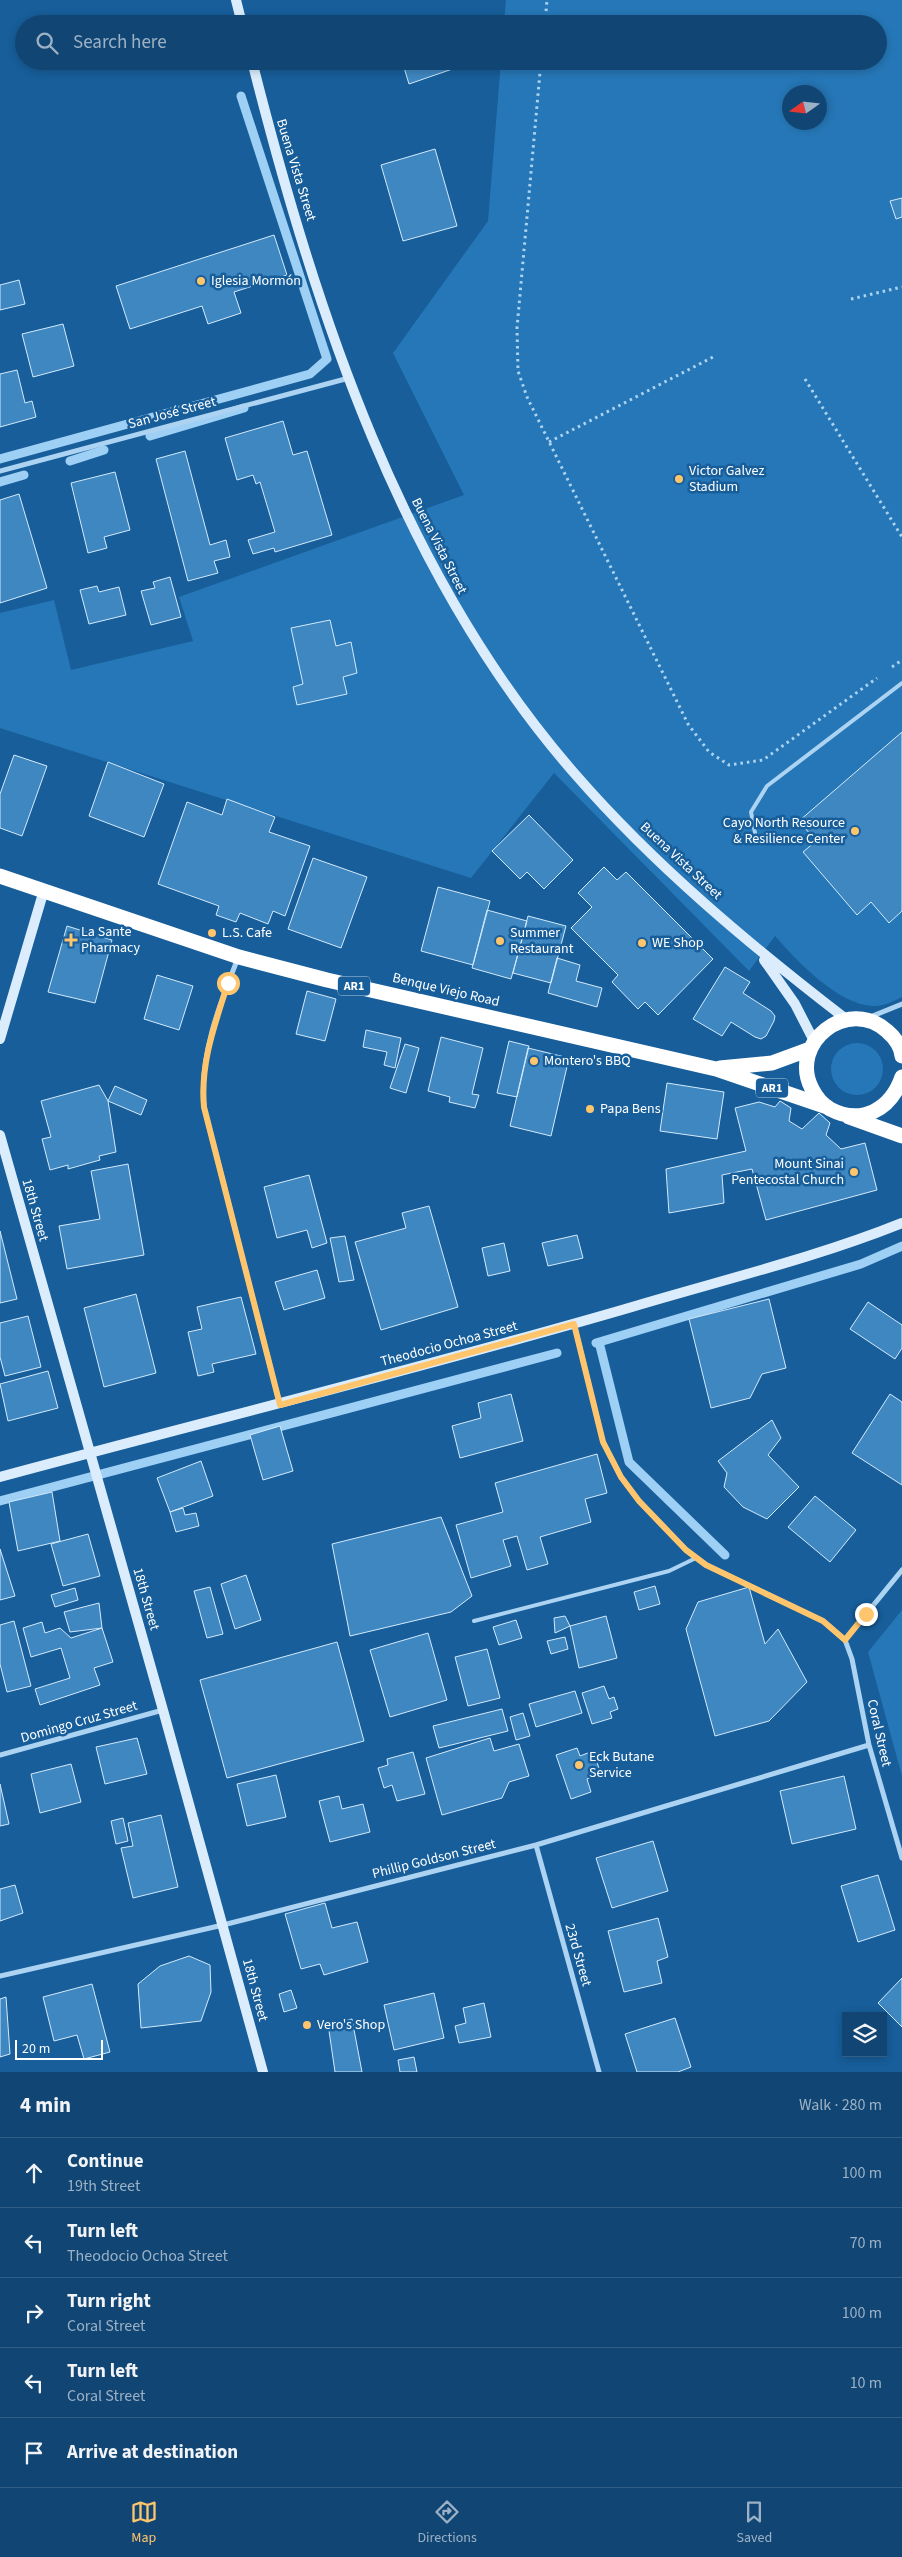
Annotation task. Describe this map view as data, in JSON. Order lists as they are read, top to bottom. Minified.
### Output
{"streets":{"highway":["AR1","Benque Viejo Road"],"street":["Buena Vista Street","San José Street","18th Street","Theodocio Ochoa Street","Domingo Cruz Street","Coral Street","Phillip Goldson Street","23rd Street"]},"crossings":[["Buena Vista Street","San José Street"],["Buena Vista Street","Benque Viejo Road"],["AR1","Benque Viejo Road"],["18th Street","Theodocio Ochoa Street"],["18th Street","Domingo Cruz Street"],["18th Street","Phillip Goldson Street"],["Coral Street","Phillip Goldson Street"],["Phillip Goldson Street","23rd Street"]],"places":{"other":["Iglesia Mormón","Victor Galvez Stadium","Cayo North Resource & Resilience Center","L.S. Cafe","Summer Restaurant","WE Shop","Montero's BBQ","Papa Bens","Mount Sinai Pentecostal Church","Eck Butane Service","Vero's Shop"],"health":["La Sante Pharmacy"]},"scale_bar":"20 m","north":"left","page":{"search":"Search here","scale":"20 m","heading":["4 min","Walk · 280 m"],"list":[["Continue","19th Street","100 m"],["Turn left","Theodocio Ochoa Street","70 m"],["Turn right","Coral Street","100 m"],["Turn left","Coral Street","10 m"],"Arrive at destination"],"nav":["Map","Directions","Saved"]}}
